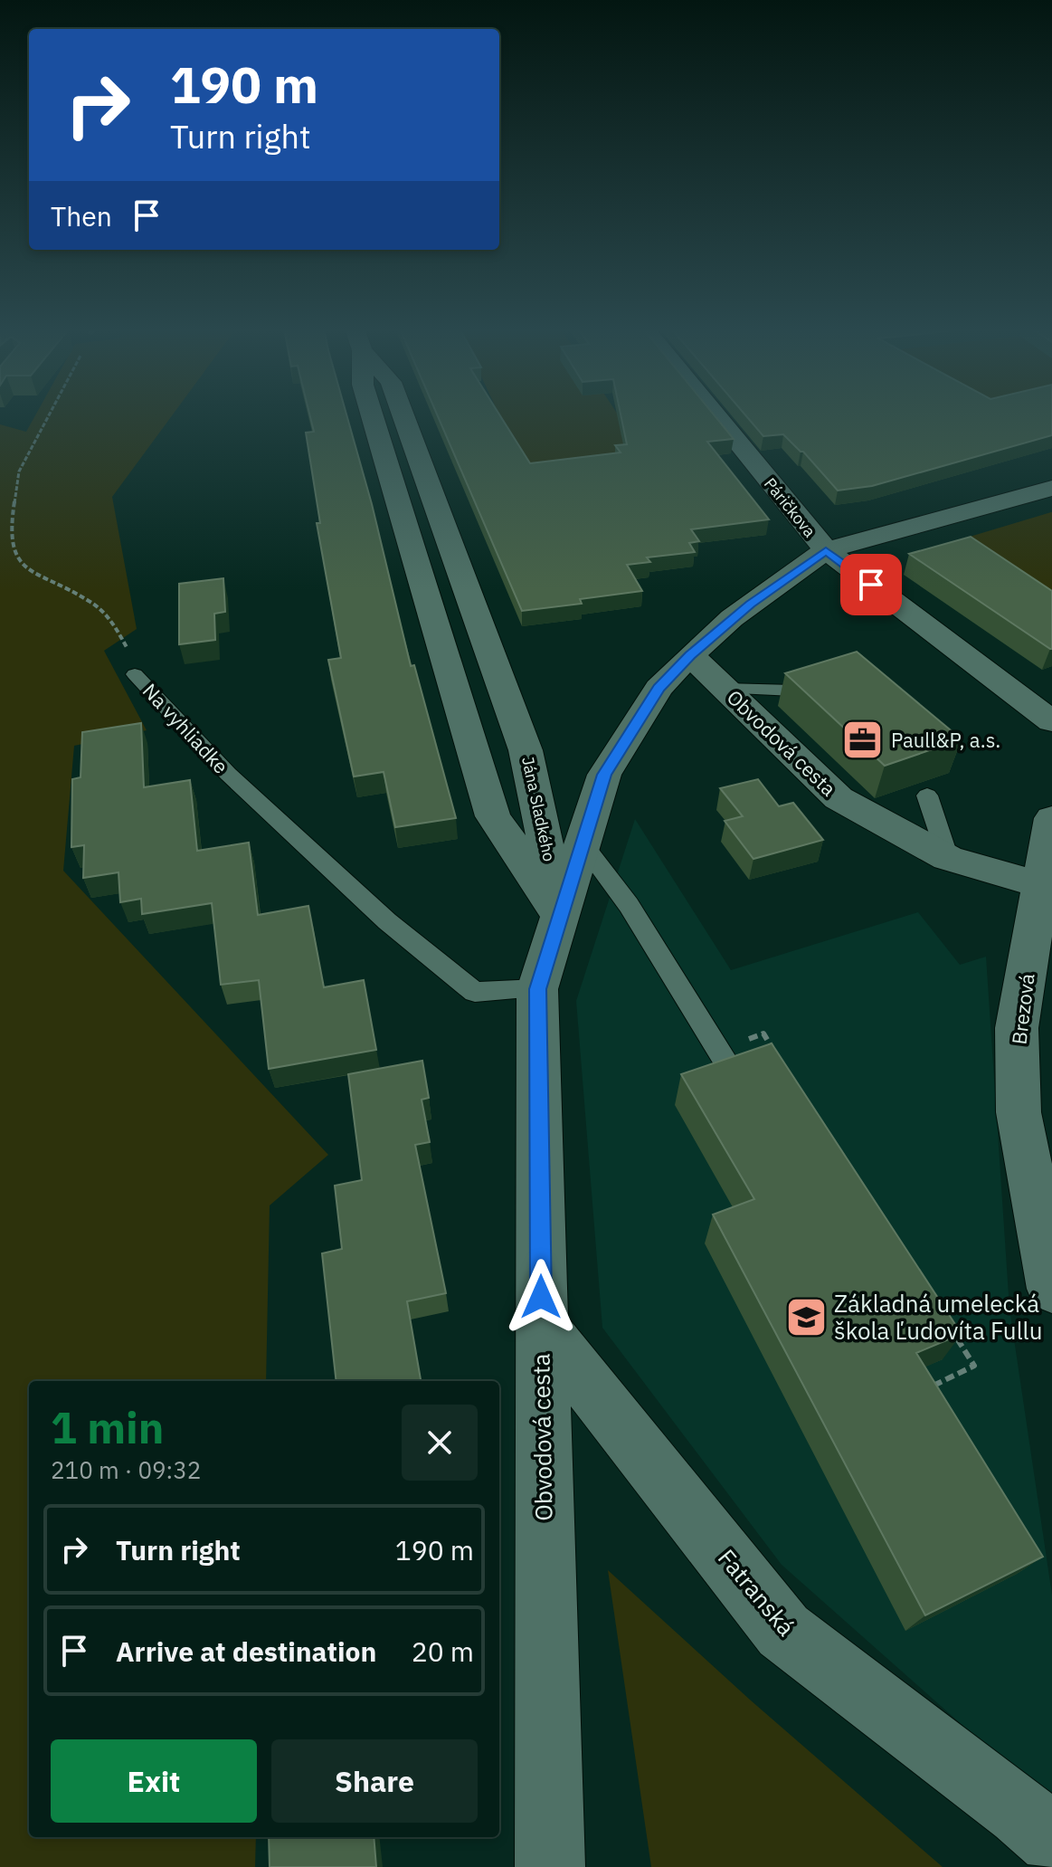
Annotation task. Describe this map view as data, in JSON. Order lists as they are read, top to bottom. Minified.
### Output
{"streets":{"street":["Páričkova","Obvodová cesta","Jána Sladkého","Brezová","Fatranská"],"lane":["Na vyhliadke"]},"crossings":[["Páričkova","Obvodová cesta"],["Na vyhliadke","Obvodová cesta"],["Obvodová cesta","Jána Sladkého"],["Obvodová cesta","Brezová"],["Obvodová cesta","Fatranská"]],"places":{"office":["Paull&P, a.s."],"school or university":["Základná umelecká škola Ľudovíta Fullu"]},"page":{"turn":["190 m","Turn right"],"then":"Then","heading":["1 min","210 m · 09:32"],"list":[{"name":"Turn right","value":"190 m"},{"name":"Arrive at destination","value":"20 m"}],"buttons":["Exit","Share"]}}
